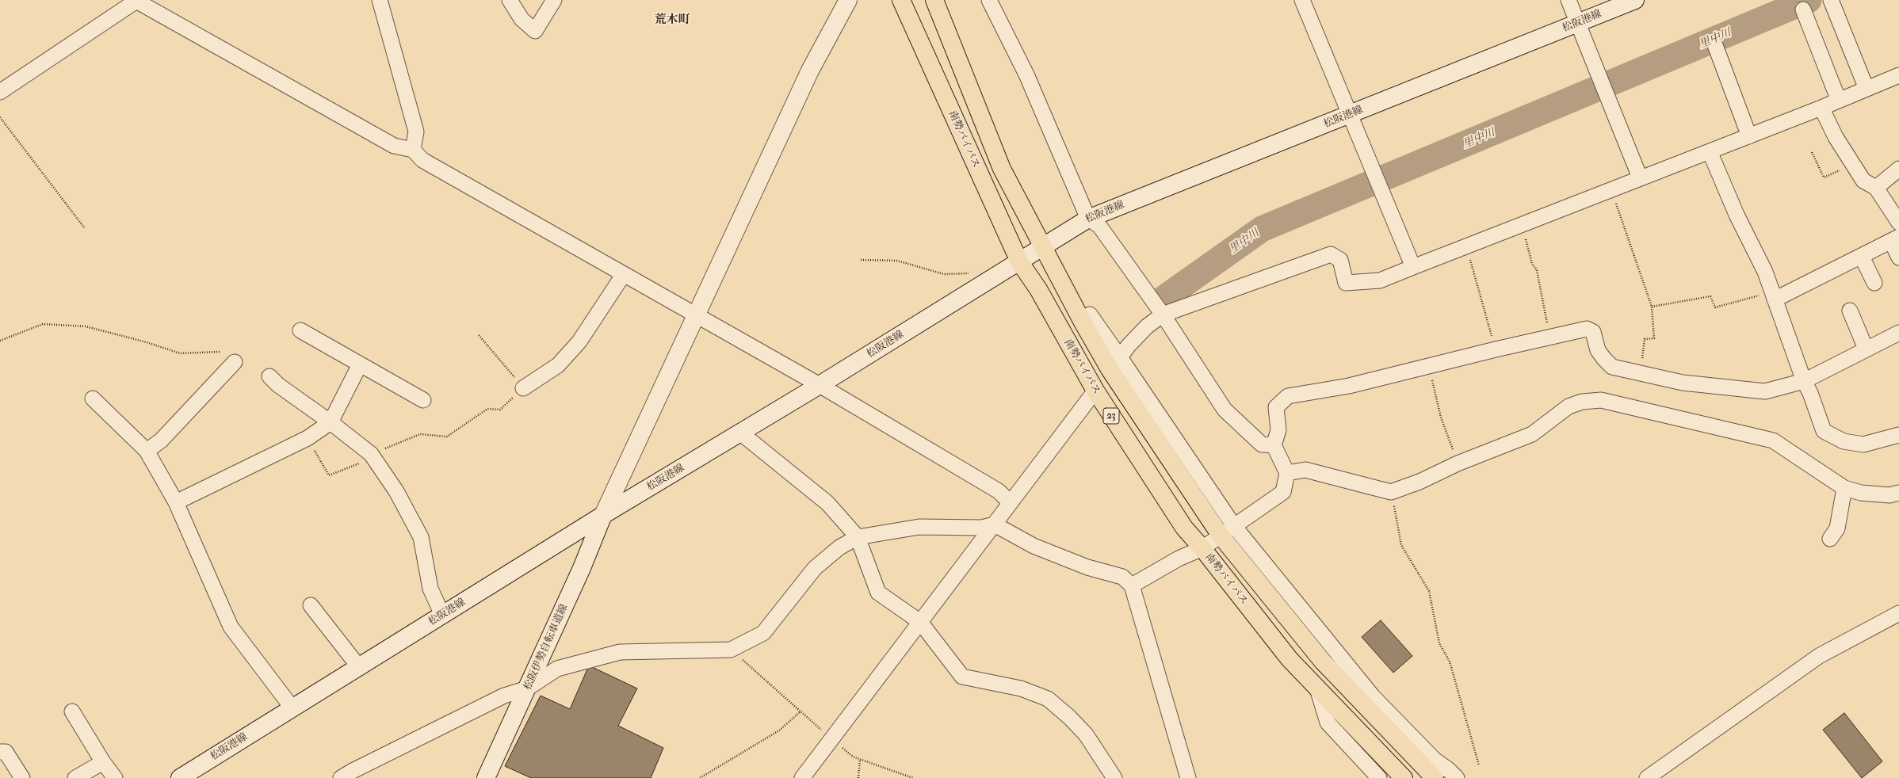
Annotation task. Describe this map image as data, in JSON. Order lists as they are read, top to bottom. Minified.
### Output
{"streets":{"highway":["南勢バイパス","23"],"main road":["松阪港線","松阪伊勢自転車道線"]},"crossings":[["松阪港線","南勢バイパス"],["松阪港線","23"],["松阪港線","松阪伊勢自転車道線"]],"districts":["荒木町"],"water":["里中川"]}
